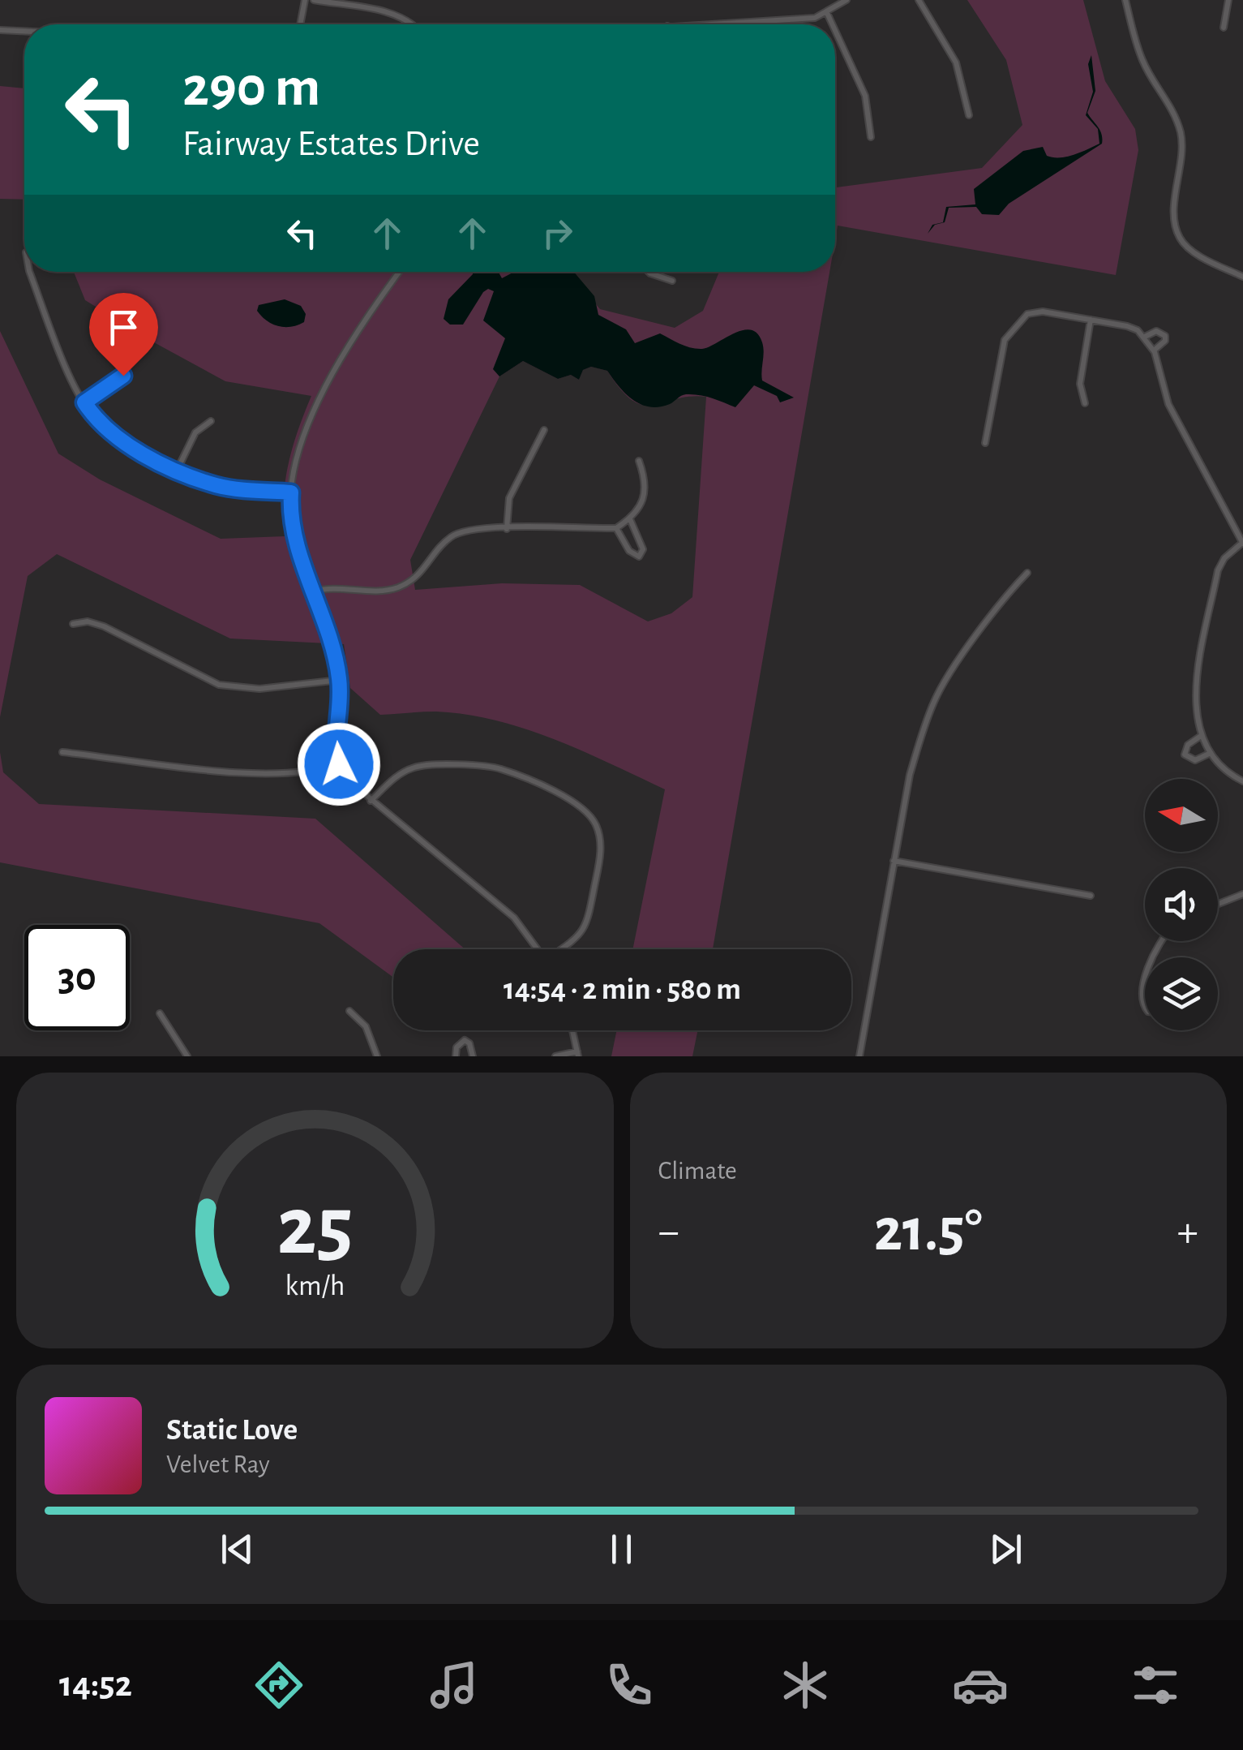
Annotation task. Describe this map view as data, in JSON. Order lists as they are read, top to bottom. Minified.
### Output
{"north":"left","page":{"turn":["290 m","Fairway Estates Drive"],"limit":"30","trip":"14:54 · 2 min · 580 m","tile":"Climate","heat":["−","21.5°","+"],"song":["Static Love","Velvet Ray"],"tabs":"14:52","gauge":["25","km/h"]}}
